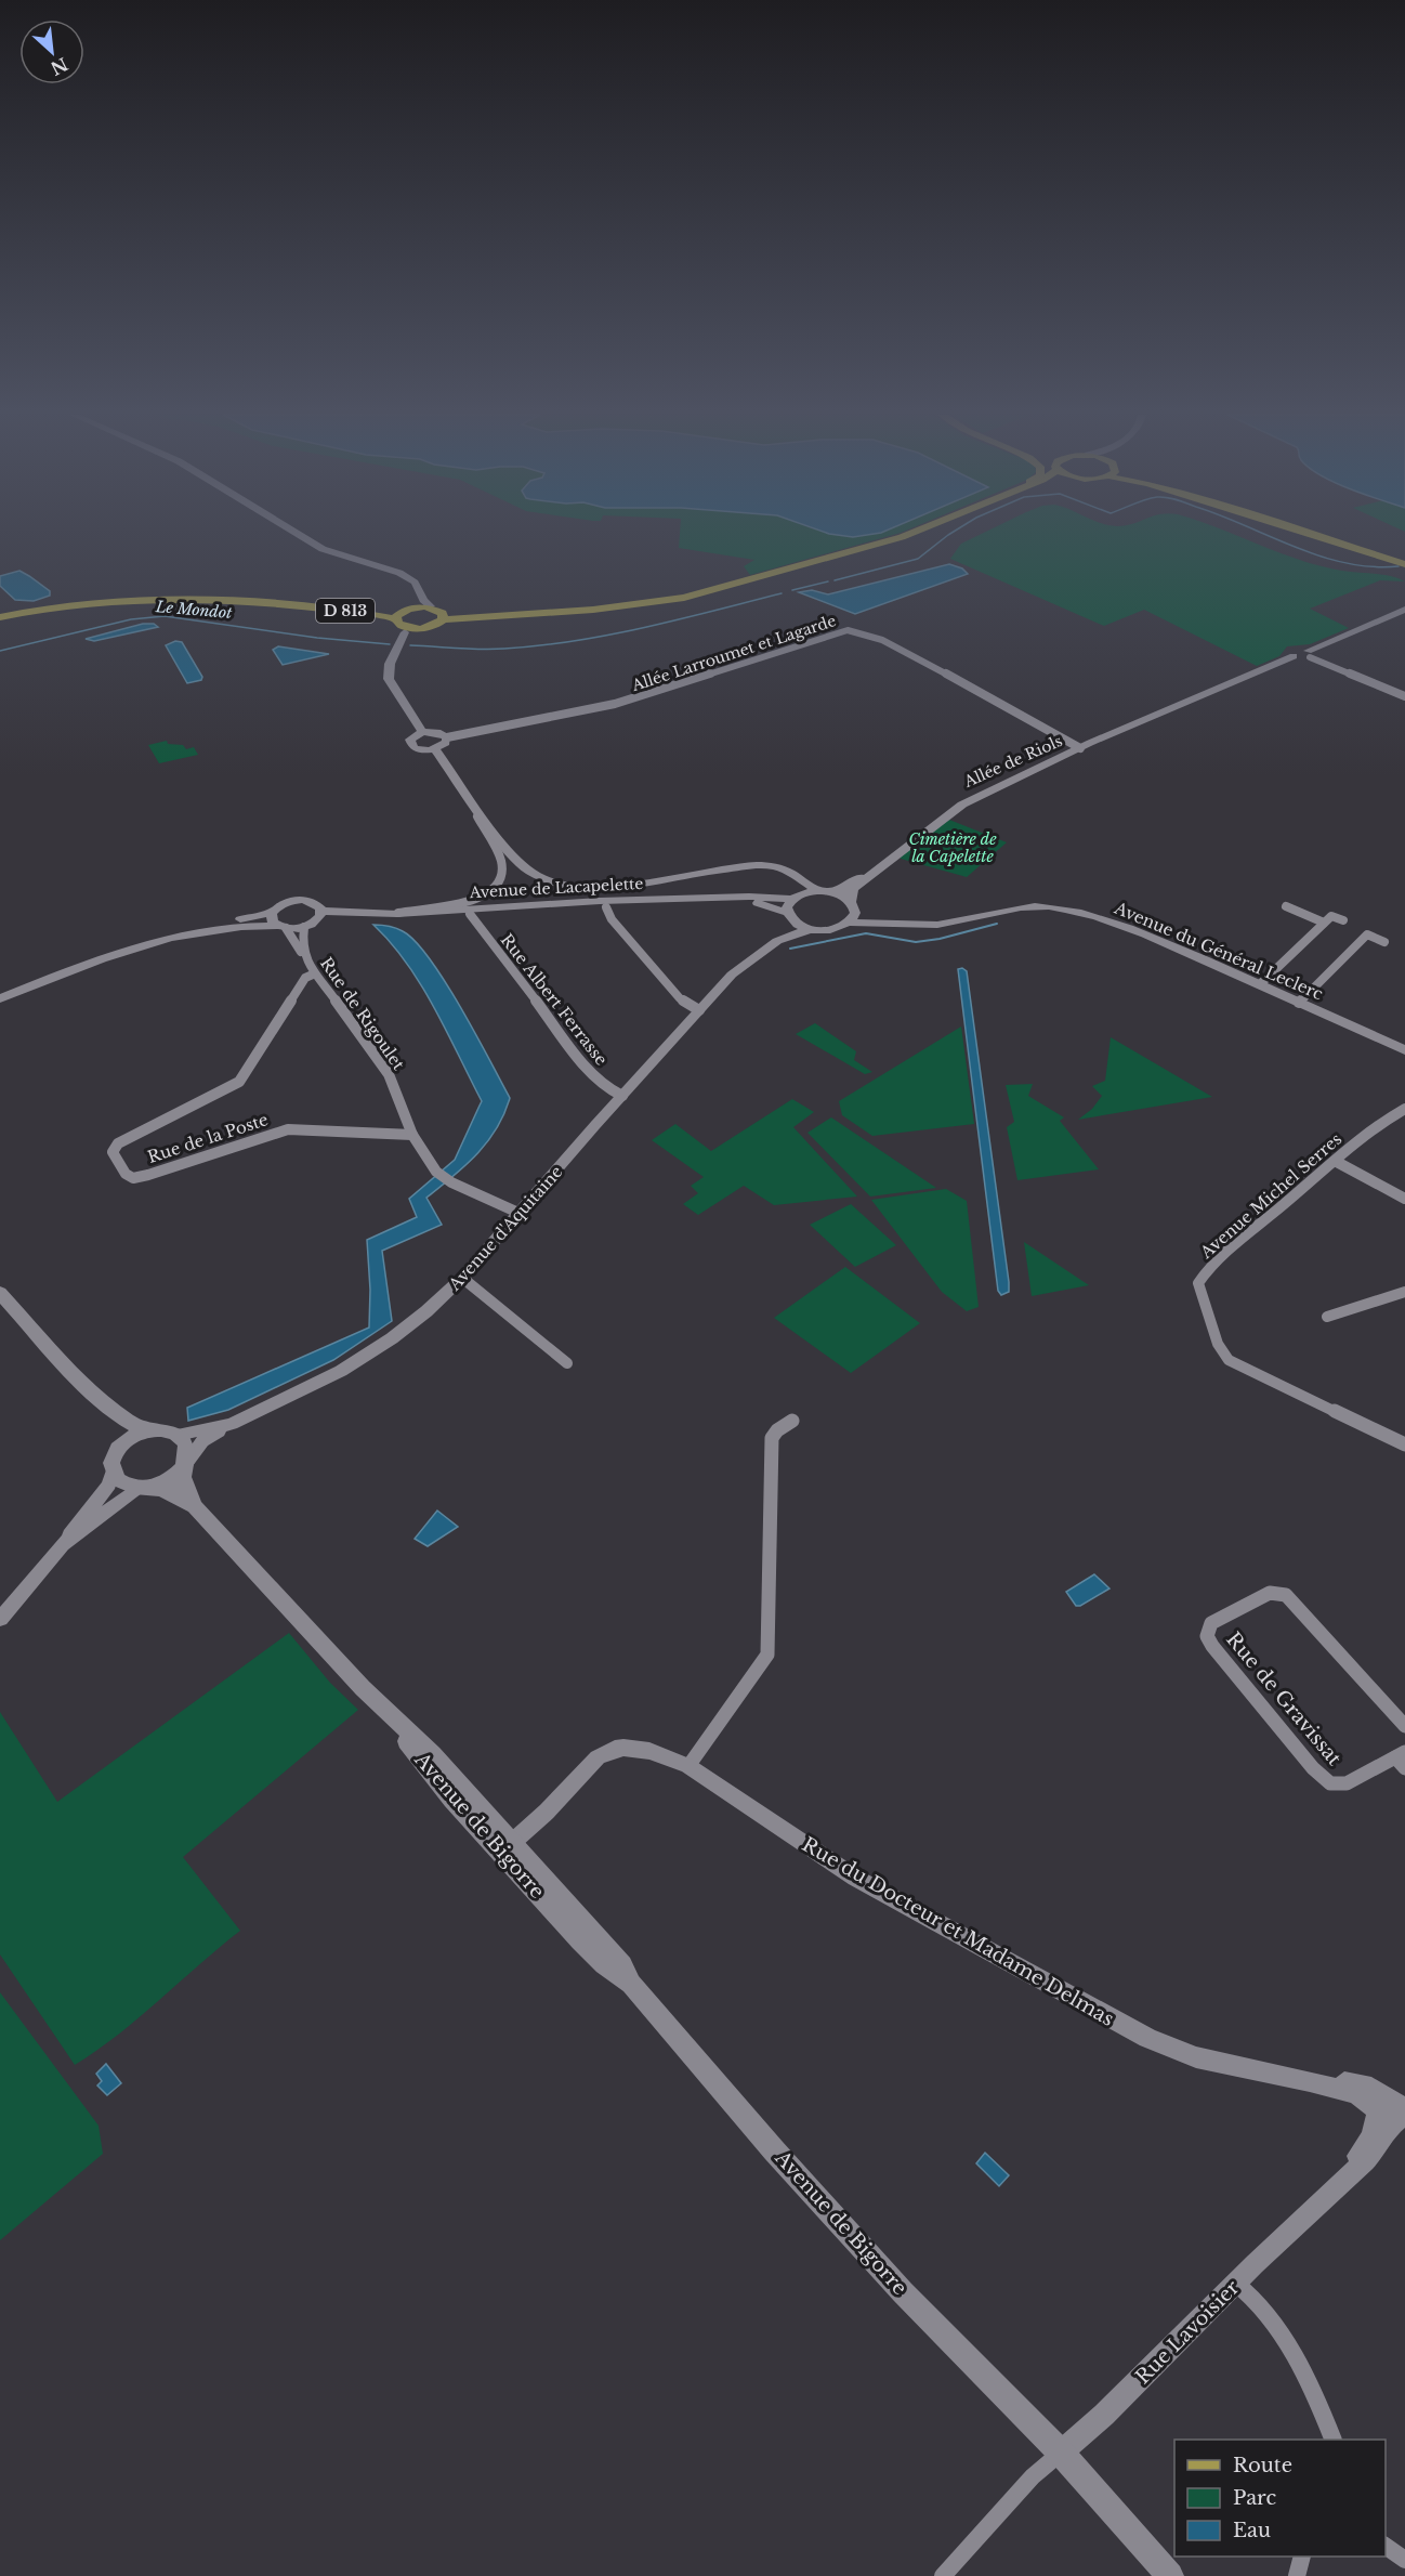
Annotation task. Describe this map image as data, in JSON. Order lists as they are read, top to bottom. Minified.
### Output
{"streets":{"main road":["D 813","Avenue de Bigorre"],"street":["Allée Larroumet et Lagarde","Allée de Riols","Avenue de Lacapelette","Avenue du Général Leclerc","Rue Albert Ferrasse","Rue de Rigoulet","Rue de la Poste","Avenue Michel Serres","Avenue d'Aquitaine","Rue de Gravissat","Rue du Docteur et Madame Delmas","Rue Lavoisier"]},"crossings":[["Allée Larroumet et Lagarde","Allée de Riols"],["Allée de Riols","Avenue de Lacapelette"],["Allée de Riols","Avenue du Général Leclerc"],["Allée de Riols","Avenue d'Aquitaine"],["Avenue de Lacapelette","Avenue du Général Leclerc"],["Avenue de Lacapelette","Rue Albert Ferrasse"],["Avenue de Lacapelette","Rue de Rigoulet"],["Avenue de Lacapelette","Avenue d'Aquitaine"],["Avenue du Général Leclerc","Avenue d'Aquitaine"],["Rue Albert Ferrasse","Avenue d'Aquitaine"],["Rue de Rigoulet","Rue de la Poste"],["Rue de Rigoulet","Avenue d'Aquitaine"],["Avenue d'Aquitaine","Avenue de Bigorre"],["Avenue de Bigorre","Rue du Docteur et Madame Delmas"],["Avenue de Bigorre","Rue Lavoisier"],["Rue du Docteur et Madame Delmas","Rue Lavoisier"]],"water":["Le Mondot"],"parks":["Cimetière de la Capelette"],"legend":["Route","Parc","Eau"],"north":"bottom right"}
